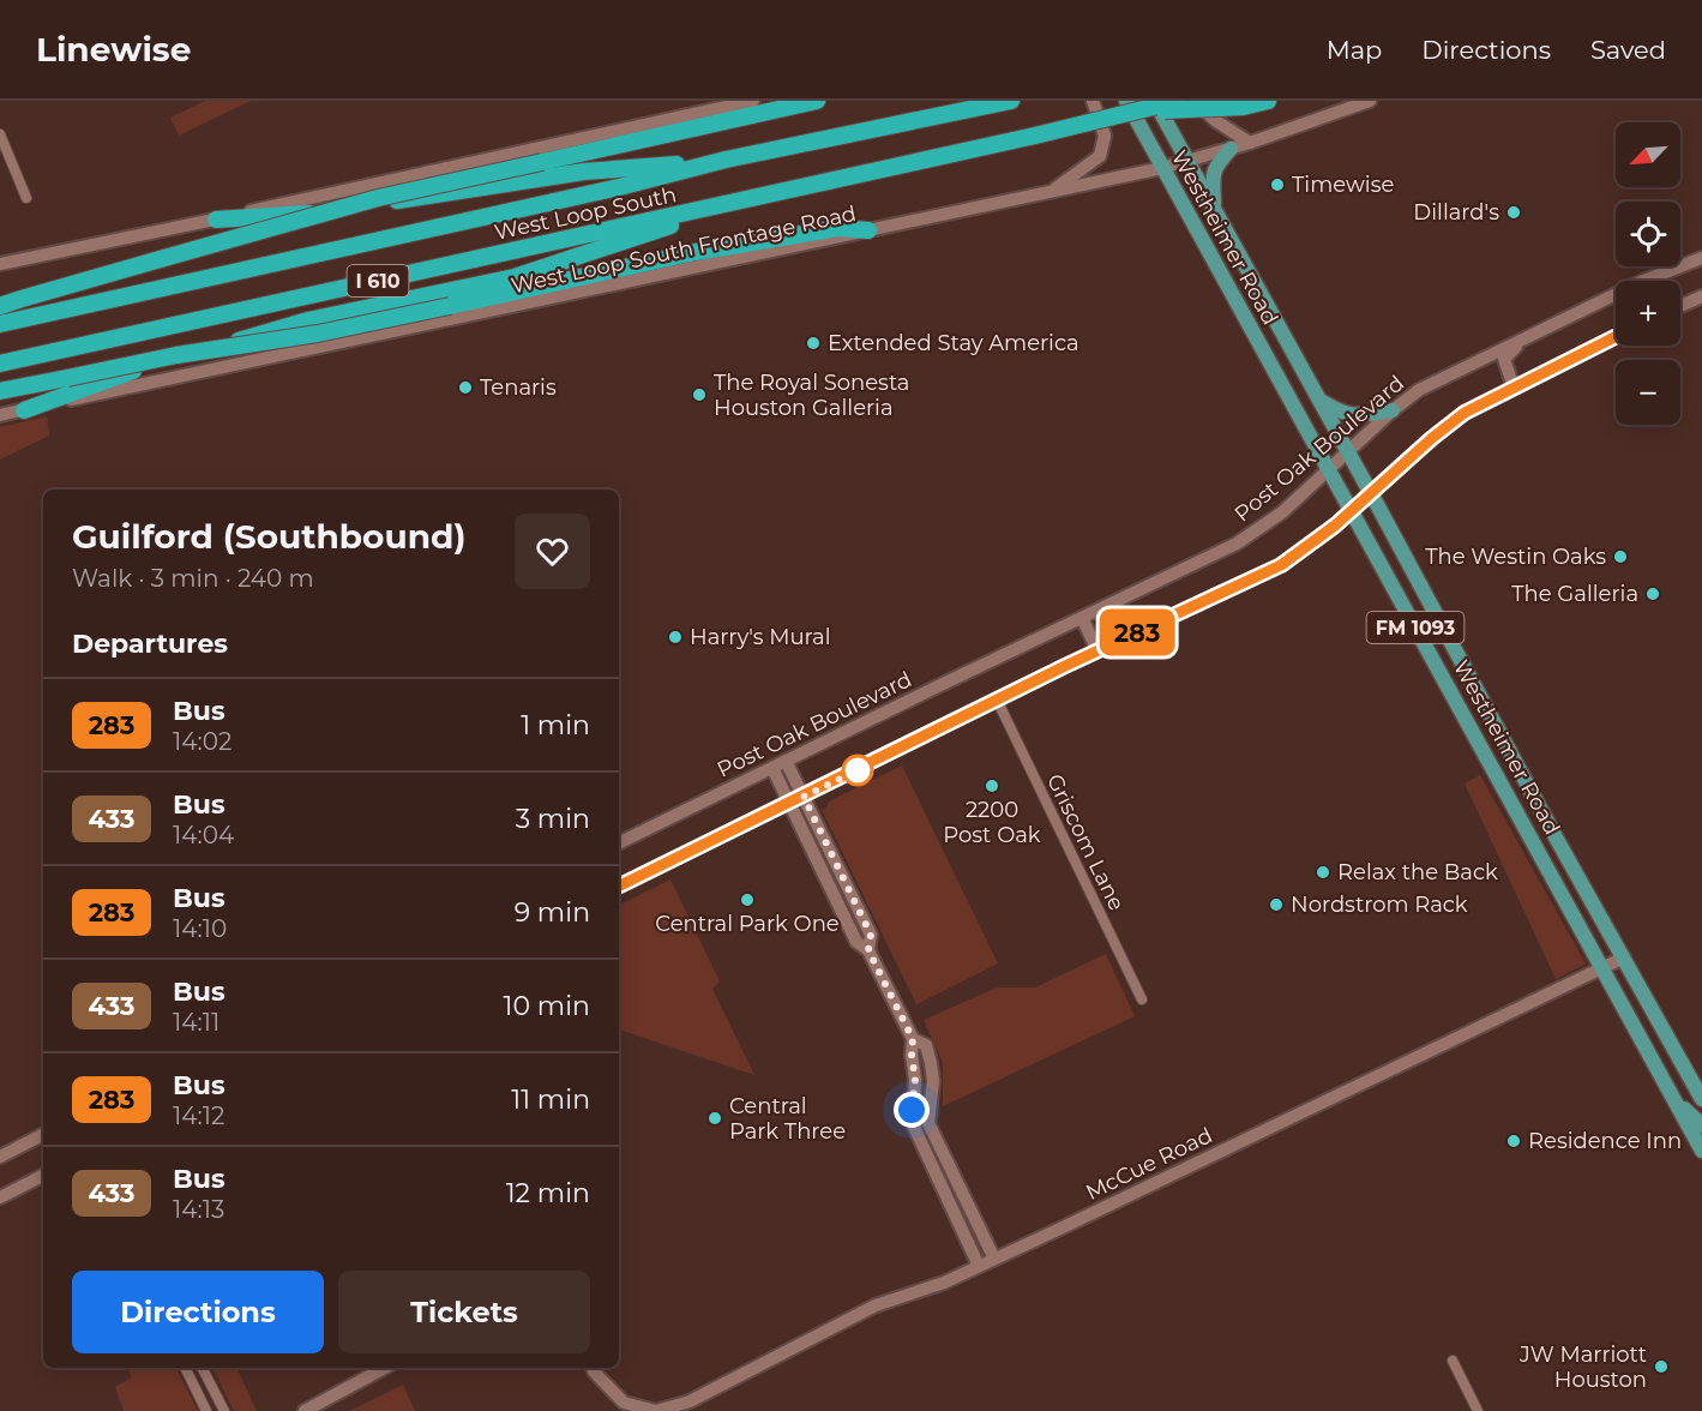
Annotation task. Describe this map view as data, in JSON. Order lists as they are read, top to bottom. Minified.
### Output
{"streets":{"highway":["West Loop South","I 610"],"main road":["Westheimer Road","West Loop South Frontage Road","Post Oak Boulevard","FM 1093","McCue Road"],"street":["Griscom Lane"]},"crossings":[["West Loop South","Westheimer Road"],["Westheimer Road","West Loop South Frontage Road"],["Westheimer Road","Post Oak Boulevard"],["Westheimer Road","McCue Road"]],"places":["Timewise","Dillard's","Extended Stay America","Tenaris","The Royal Sonesta Houston Galleria","The Westin Oaks","The Galleria","Harry's Mural","2200 Post Oak","Relax the Back","Central Park One","Nordstrom Rack","Central Park Three","Residence Inn","JW Marriott Houston"],"lines":["bus line 283"],"north":"bottom left","page":{"header":"Linewise","nav":["Map","Directions","Saved"],"on_map":"283","map_buttons":["+","−"],"heading":[["Guilford (Southbound)","Walk · 3 min · 240 m"],"Departures"],"list":[{"mark":"283","name":"Bus","note":"14:02","value":"1 min"},{"mark":"433","name":"Bus","note":"14:04","value":"3 min"},{"mark":"283","name":"Bus","note":"14:10","value":"9 min"},{"mark":"433","name":"Bus","note":"14:11","value":"10 min"},{"mark":"283","name":"Bus","note":"14:12","value":"11 min"},{"mark":"433","name":"Bus","note":"14:13","value":"12 min"}],"buttons":["Directions","Tickets"]}}
